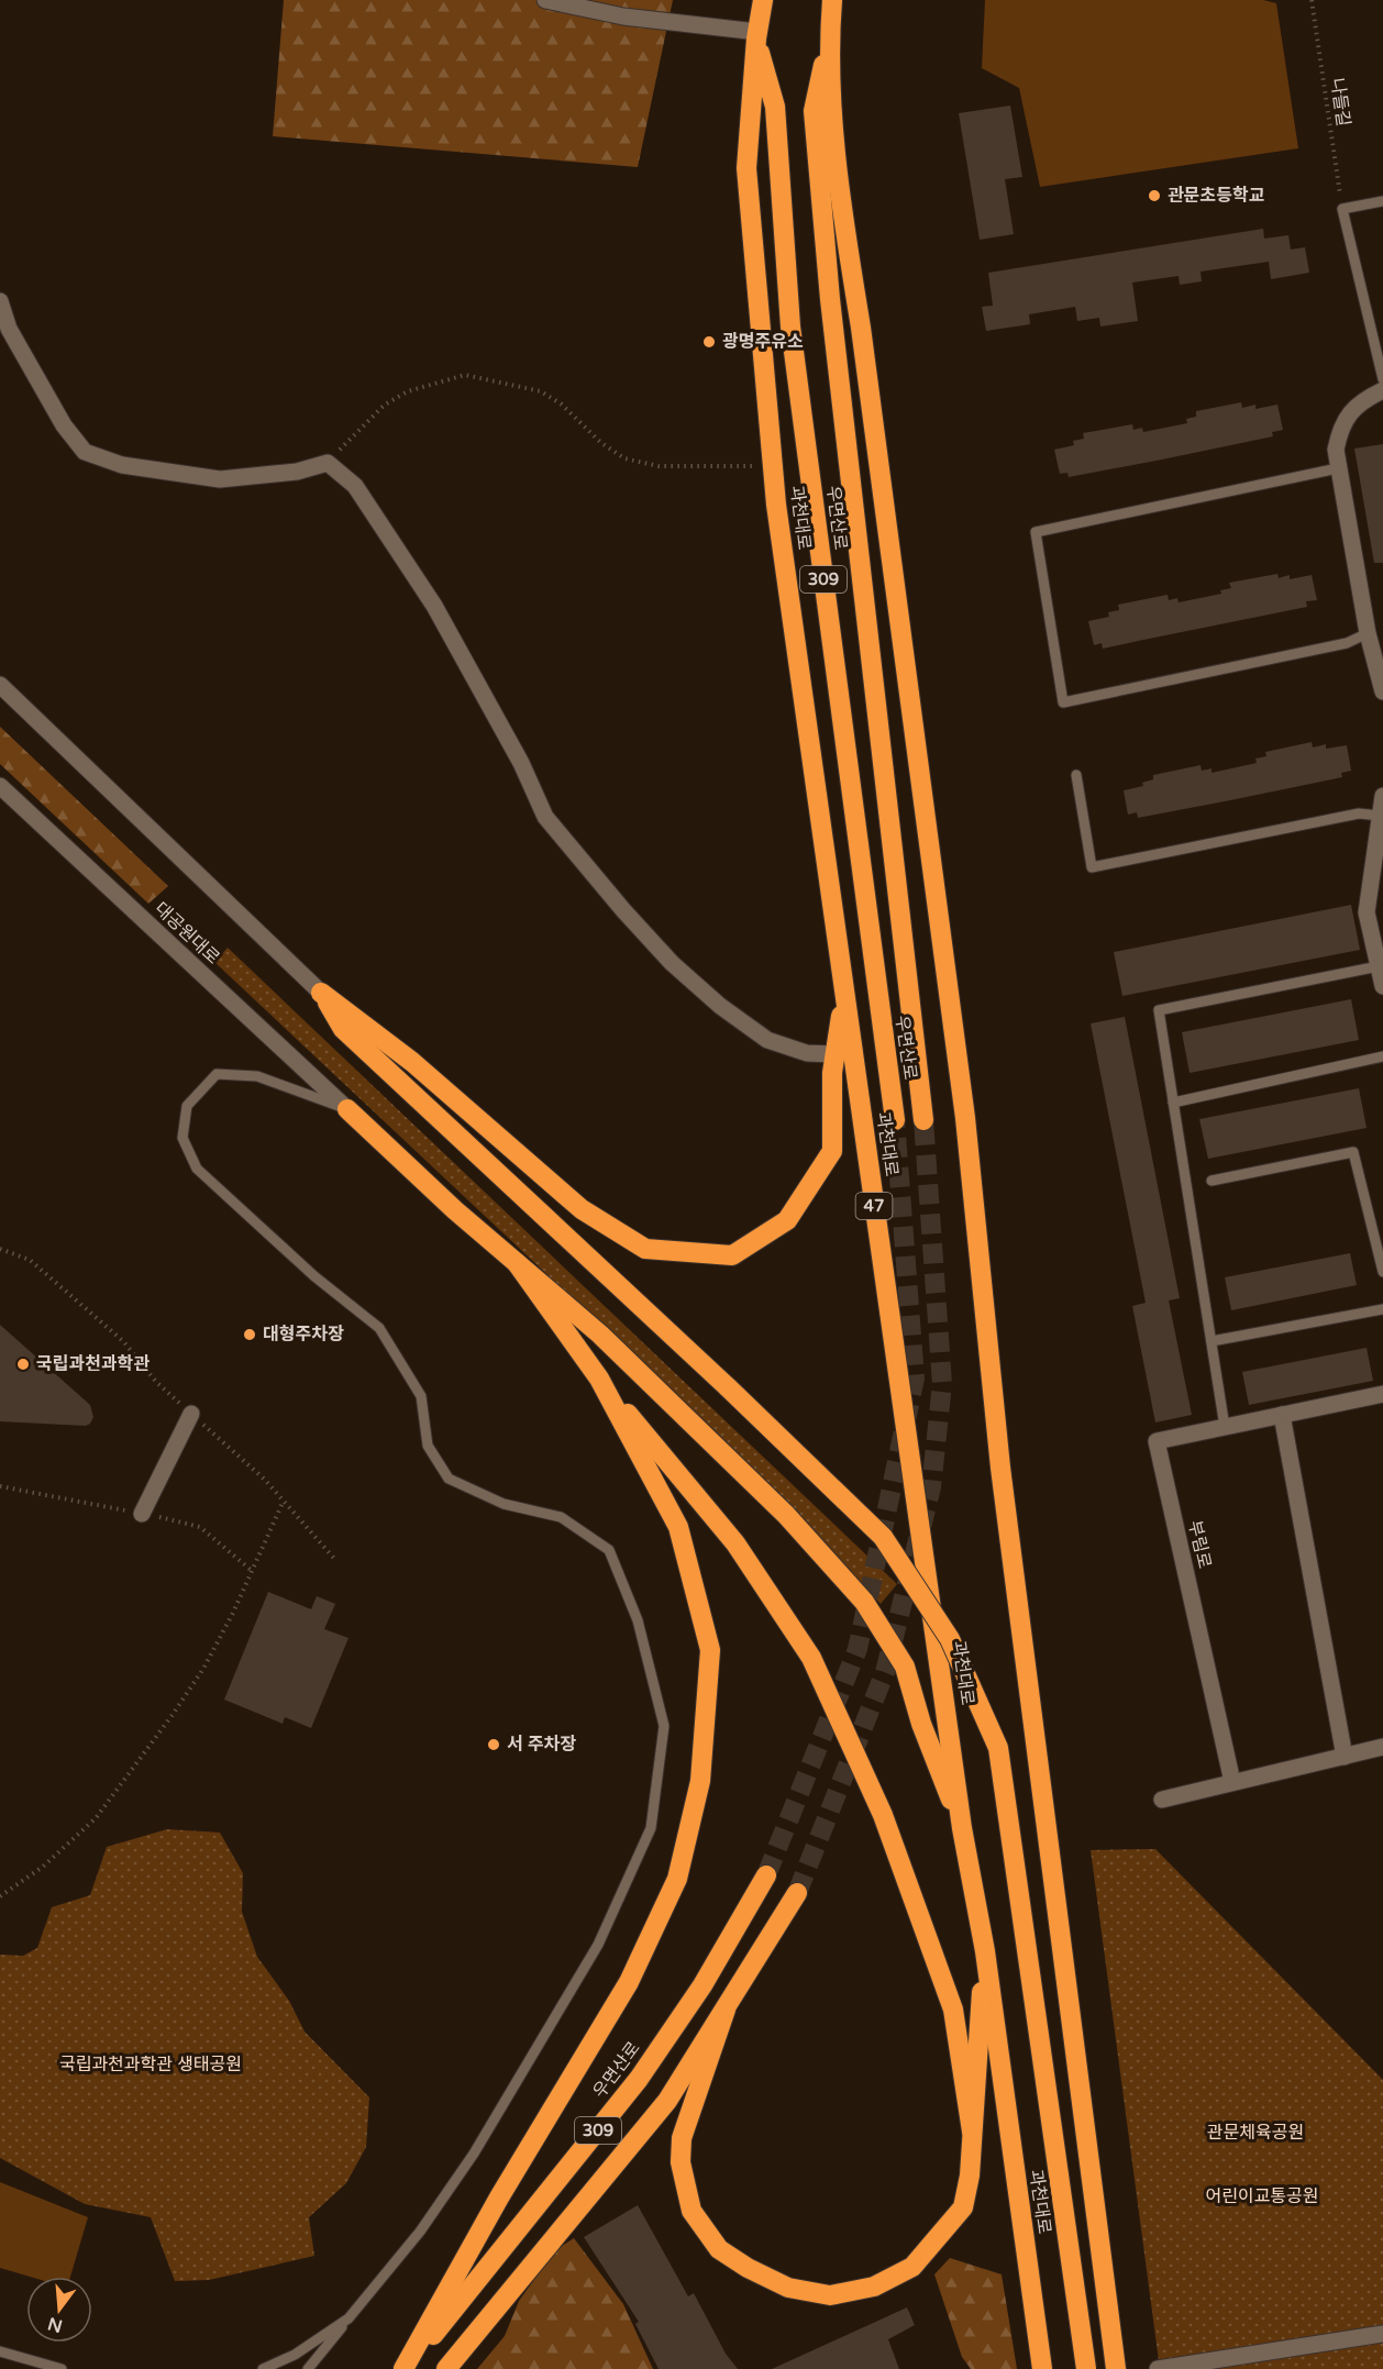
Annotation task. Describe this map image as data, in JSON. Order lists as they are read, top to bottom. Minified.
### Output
{"streets":{"highway":["과천대로","우면산로","309","47"],"street":["대공원대로","부림로"],"path":["나들길"]},"crossings":[["과천대로","우면산로"]],"parks":["국립과천과학관 생태공원","관문체육공원","어린이교통공원"],"places":["관문초등학교","광명주유소","대형주차장","국립과천과학관","서 주차장"],"north":"bottom"}
